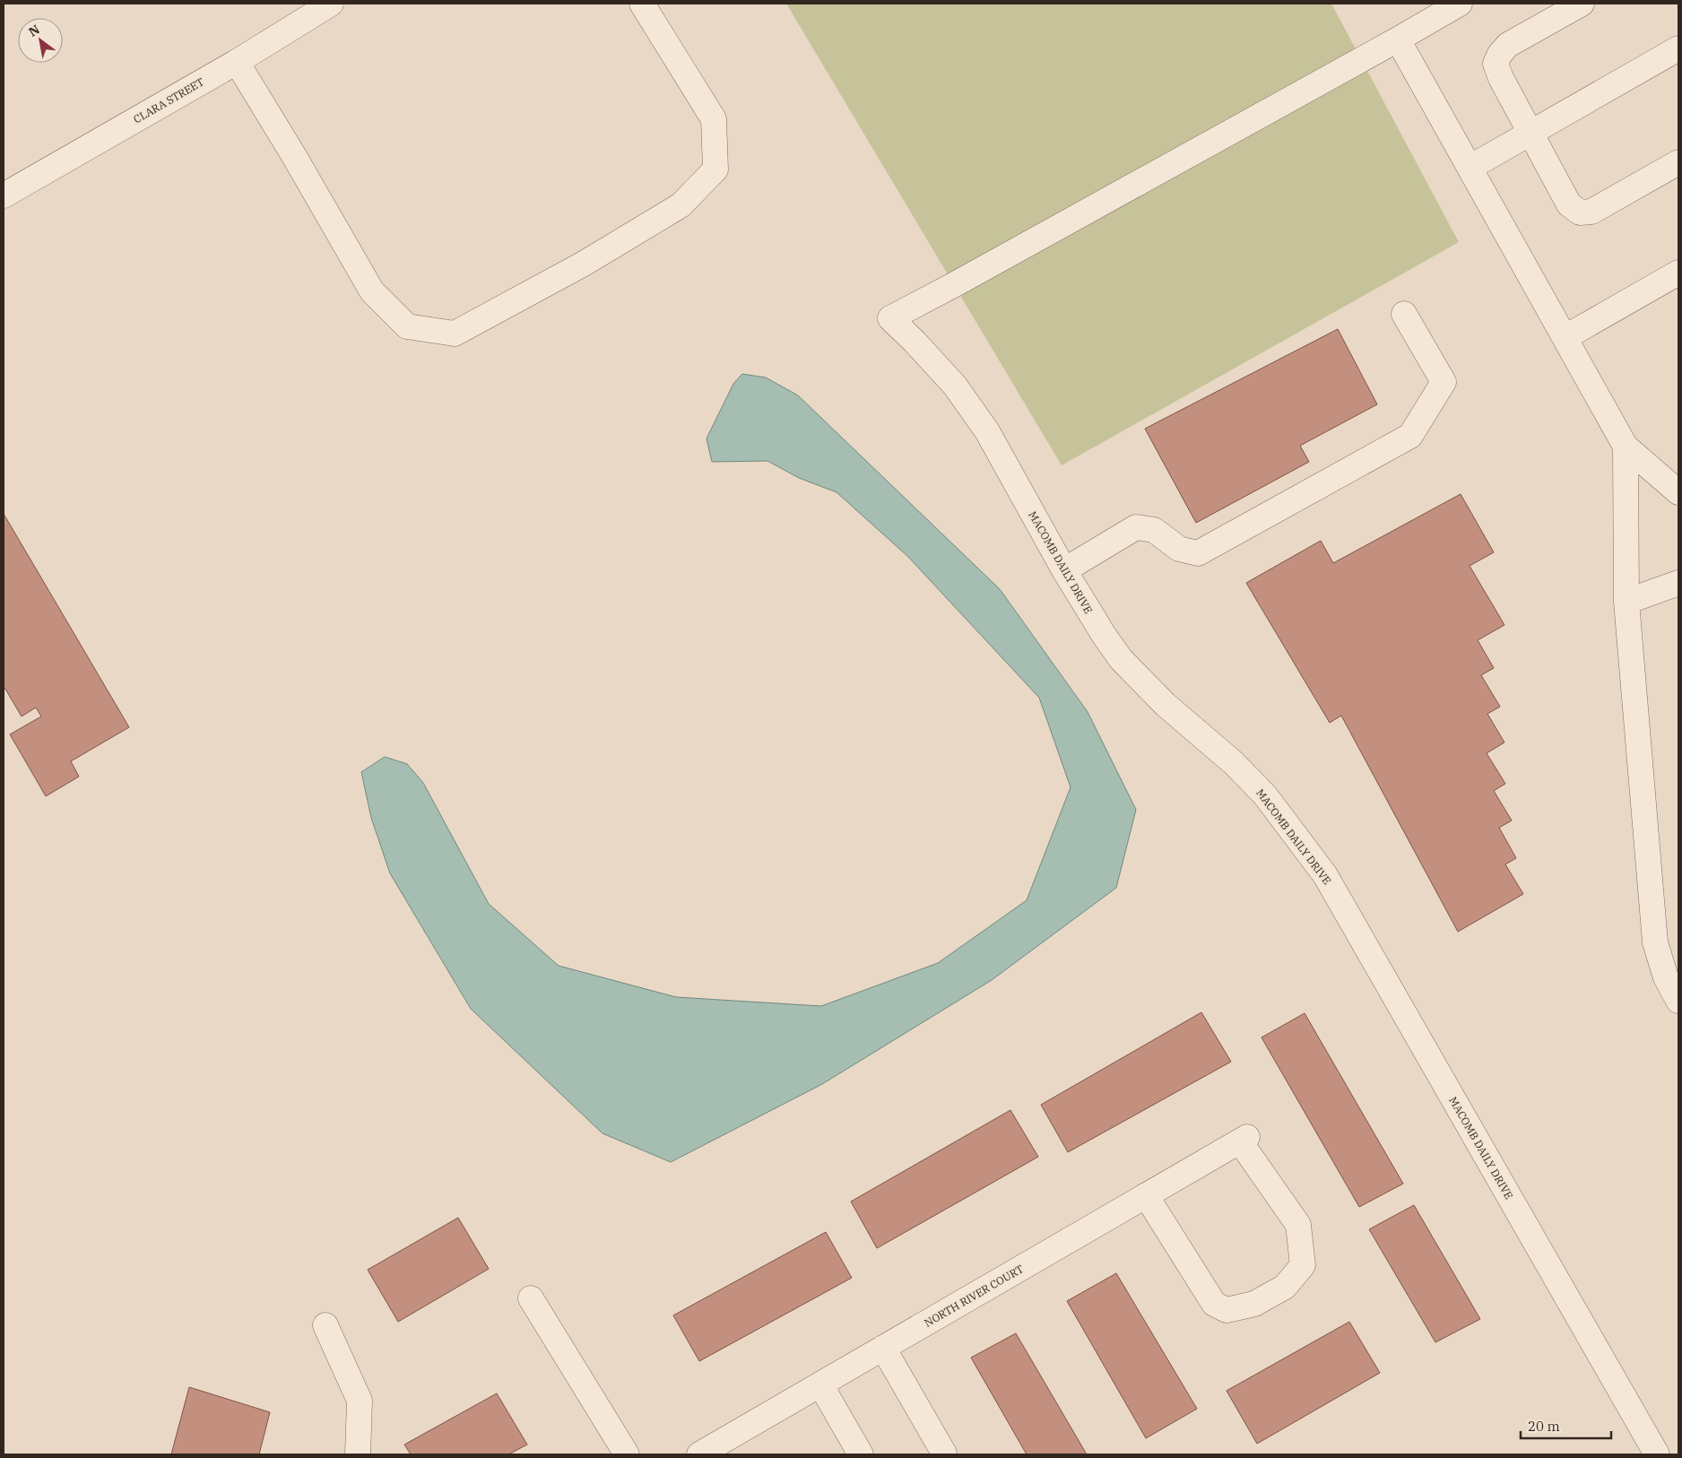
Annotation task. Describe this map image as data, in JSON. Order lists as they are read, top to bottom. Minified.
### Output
{"streets":{"street":["CLARA STREET","MACOMB DAILY DRIVE","NORTH RIVER COURT"]},"scale_bar":"20 m","north":"top left"}
